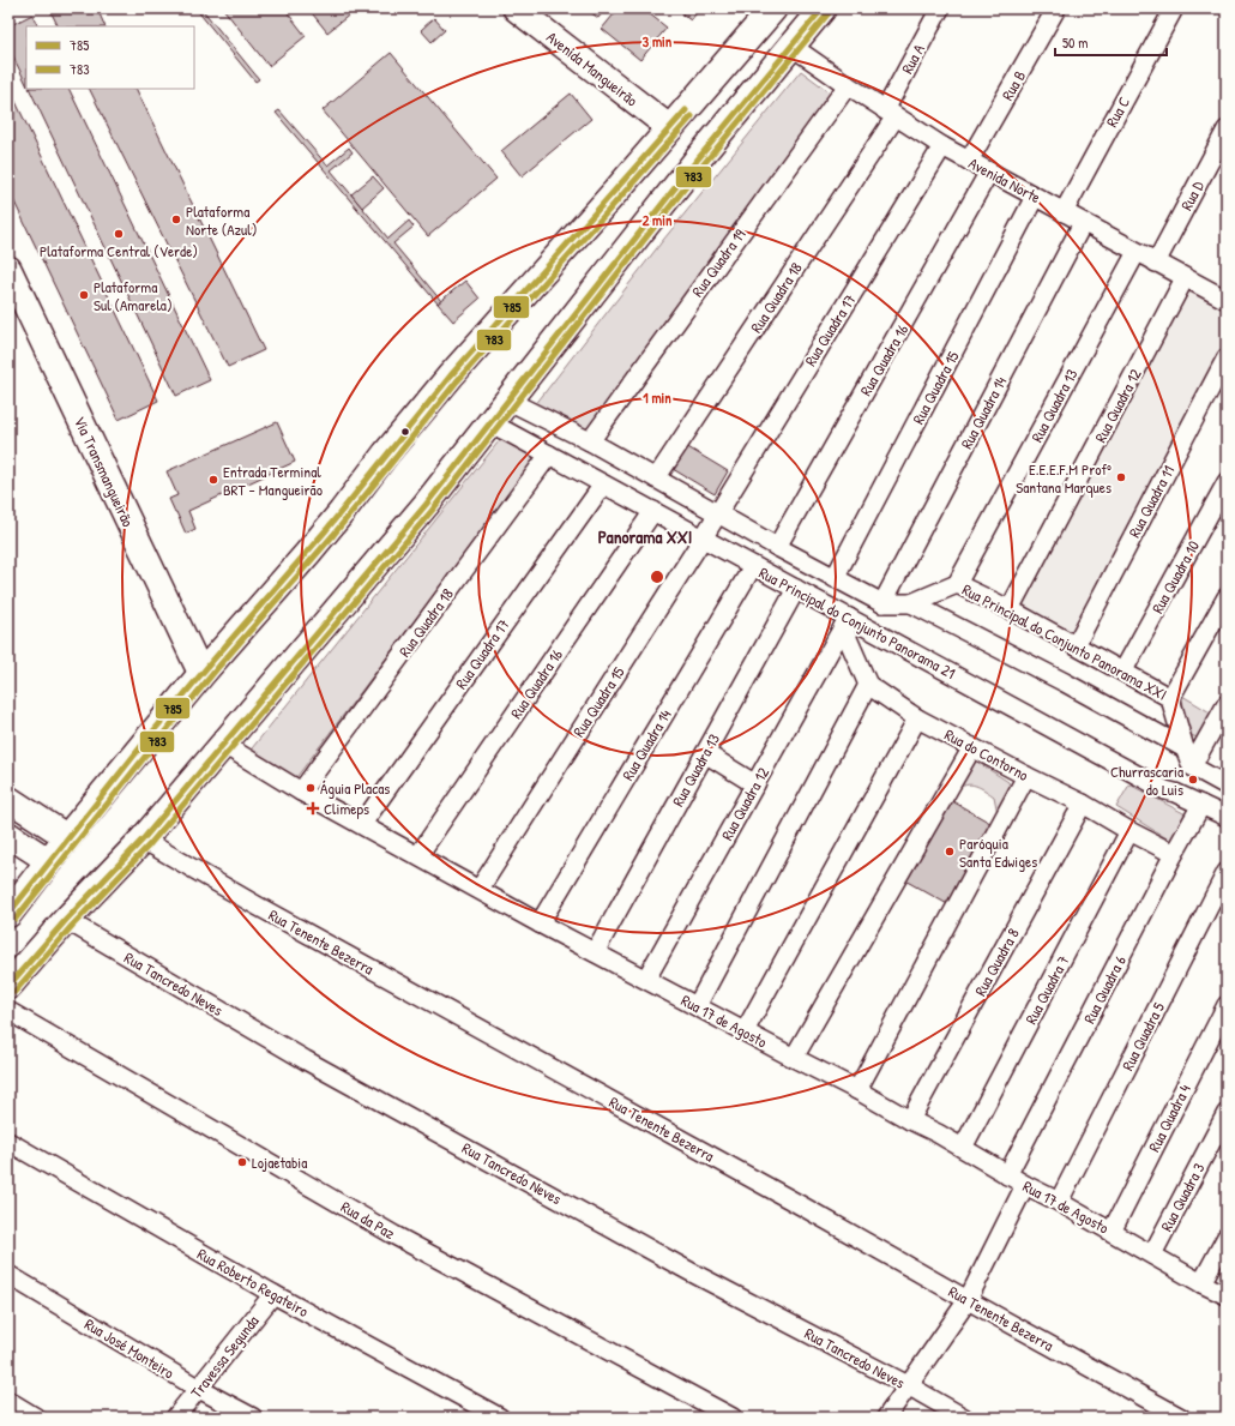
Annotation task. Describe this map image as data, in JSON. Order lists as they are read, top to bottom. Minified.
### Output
{"streets":{"street":["Rua A","Avenida Mangueirão","Rua B","Rua C","Avenida Norte","Rua D","Rua Quadra 19","Rua Quadra 18","Rua Quadra 17","Rua Quadra 16","Rua Quadra 15","Rua Quadra 13","Rua Quadra 12","Rua Quadra 14","Via Transmangueirão","Rua Quadra 11","Rua Quadra 10","Rua Principal do Conjunto Panorama 21","Rua Principal do Conjunto Panorama XXI","Rua do Contorno","Rua Tenente Bezerra","Rua Quadra 8","Rua Tancredo Neves","Rua Quadra 7","Rua Quadra 6","Rua 17 de Agosto","Rua Quadra 5","Rua Quadra 4","Rua Quadra 3","Rua da Paz","Rua Roberto Regateiro","Rua José Monteiro","Travessa Segunda"]},"crossings":[["Rua A","Avenida Norte"],["Rua A","Rua Quadra 18"],["Rua B","Avenida Norte"],["Rua C","Avenida Norte"],["Avenida Norte","Rua D"],["Avenida Norte","Rua Quadra 19"],["Avenida Norte","Rua Quadra 18"],["Avenida Norte","Rua Quadra 17"],["Avenida Norte","Rua Quadra 16"],["Avenida Norte","Rua Quadra 15"],["Avenida Norte","Rua Quadra 13"],["Avenida Norte","Rua Quadra 12"],["Avenida Norte","Rua Quadra 14"],["Rua Quadra 19","Rua Principal do Conjunto Panorama 21"],["Rua Quadra 18","Rua Principal do Conjunto Panorama 21"],["Rua Quadra 18","Rua 17 de Agosto"],["Rua Quadra 17","Rua Quadra 15"],["Rua Quadra 17","Rua Principal do Conjunto Panorama 21"],["Rua Quadra 17","Rua 17 de Agosto"],["Rua Quadra 16","Rua Principal do Conjunto Panorama 21"],["Rua Quadra 16","Rua 17 de Agosto"],["Rua Quadra 15","Rua Principal do Conjunto Panorama 21"],["Rua Quadra 15","Rua 17 de Agosto"],["Rua Quadra 13","Rua Principal do Conjunto Panorama 21"],["Rua Quadra 13","Rua Principal do Conjunto Panorama XXI"],["Rua Quadra 13","Rua 17 de Agosto"],["Rua Quadra 12","Rua Principal do Conjunto Panorama 21"],["Rua Quadra 12","Rua Principal do Conjunto Panorama XXI"],["Rua Quadra 12","Rua 17 de Agosto"],["Rua Quadra 14","Rua Principal do Conjunto Panorama 21"],["Rua Quadra 14","Rua 17 de Agosto"],["Rua Quadra 11","Rua Principal do Conjunto Panorama XXI"],["Rua Quadra 10","Rua Principal do Conjunto Panorama XXI"],["Rua Principal do Conjunto Panorama 21","Rua Principal do Conjunto Panorama XXI"],["Rua Principal do Conjunto Panorama 21","Rua Quadra 6"],["Rua do Contorno","Rua Quadra 8"],["Rua do Contorno","Rua Quadra 7"],["Rua do Contorno","Rua Quadra 6"],["Rua Quadra 8","Rua 17 de Agosto"],["Rua Quadra 7","Rua 17 de Agosto"],["Rua Quadra 6","Rua 17 de Agosto"],["Rua 17 de Agosto","Rua Quadra 5"],["Rua 17 de Agosto","Rua Quadra 4"],["Rua 17 de Agosto","Rua Quadra 3"],["Rua Roberto Regateiro","Travessa Segunda"],["Rua José Monteiro","Travessa Segunda"]],"districts":["Panorama XXI"],"places":{"other":["Plataforma Norte (Azul)","Plataforma Central (Verde)","Plataforma Sul (Amarela)","E.E.E.F.M Profº Santana Marques","Entrada Terminal BRT - Mangueirão","Churrascaria do Luis","Águia Placas","Paróquia Santa Edwiges","Lojaetabia"],"health":["Climeps"]},"lines":["transit line 785","transit line 783"],"legend":["785","783"],"scale_bar":"50 m","rings":["3 min","2 min","1 min"]}
